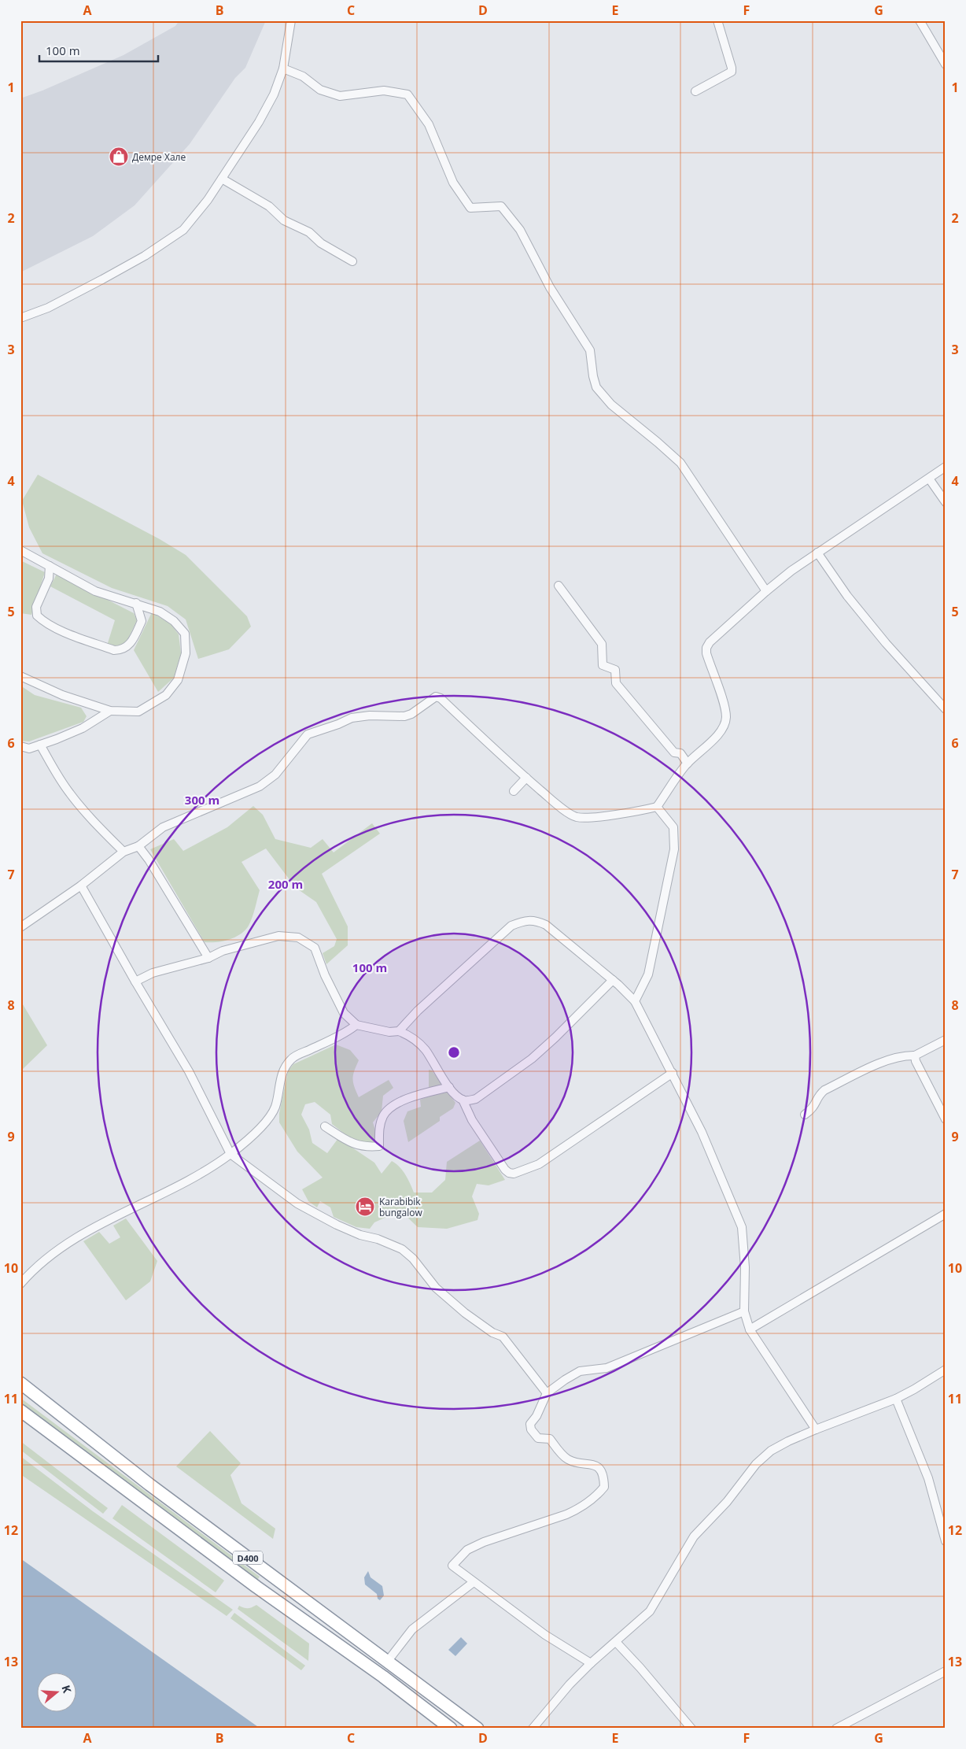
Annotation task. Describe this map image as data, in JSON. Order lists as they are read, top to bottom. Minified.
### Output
{"streets":{"highway":["D400"]},"places":{"shop":["Демре Хале"],"hotel":["Karabibik bungalow"]},"scale_bar":"100 m","north":"right","grid":{"columns":["A","B","C","D","E","F","G"],"rows":["1","2","3","4","5","6","7","8","9","10","11","12","13"]},"rings":["300 m","200 m","100 m"]}
